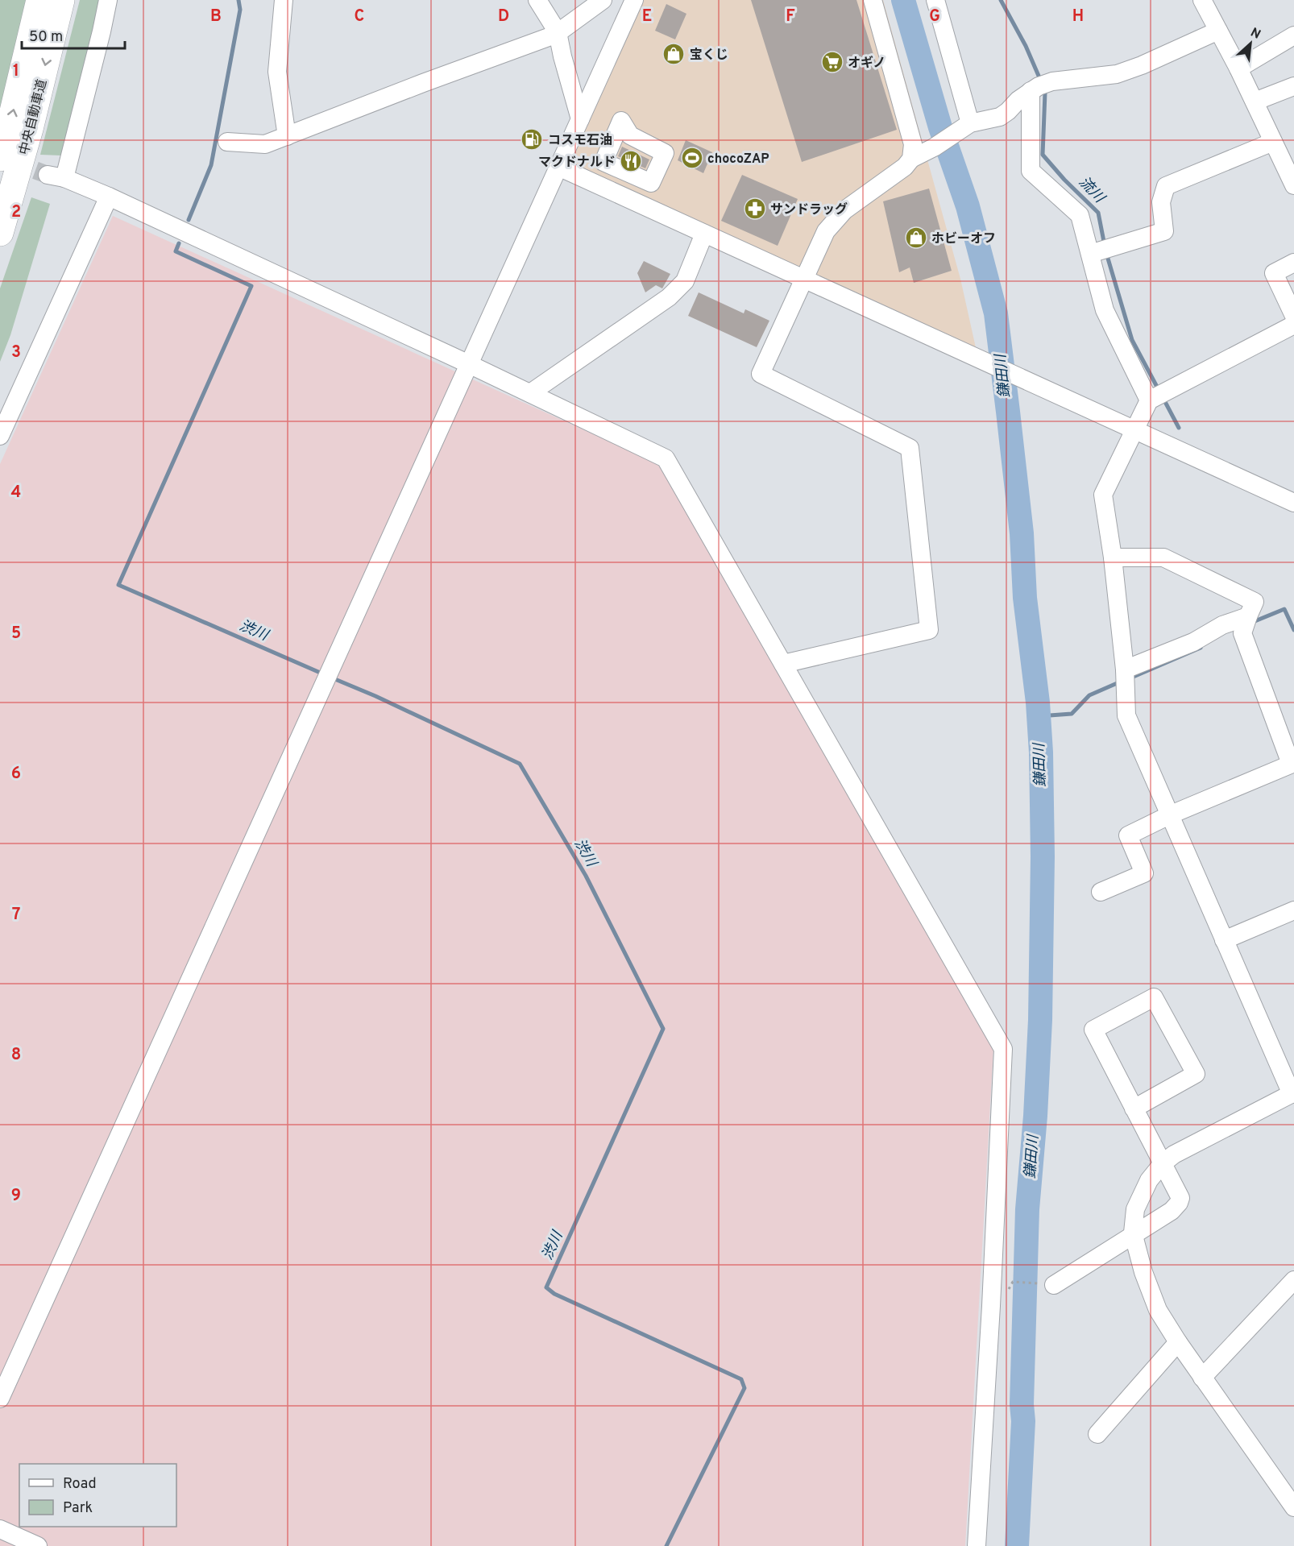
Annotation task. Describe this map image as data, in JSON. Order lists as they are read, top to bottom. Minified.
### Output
{"streets":{"highway":["中央自動車道"]},"water":["流川","鎌田川","渋川"],"places":{"shop":["宝くじ","ホビーオフ"],"supermarket":["オギノ"],"fuel station":["コスモ石油"],"sports":["chocoZAP"],"restaurant":["マクドナルド"],"pharmacy":["サンドラッグ"]},"legend":["Road","Park"],"scale_bar":"50 m","north":"top right","grid":{"columns":["B","C","D","E","F","G","H"],"rows":["1","2","3","4","5","6","7","8","9"]}}
